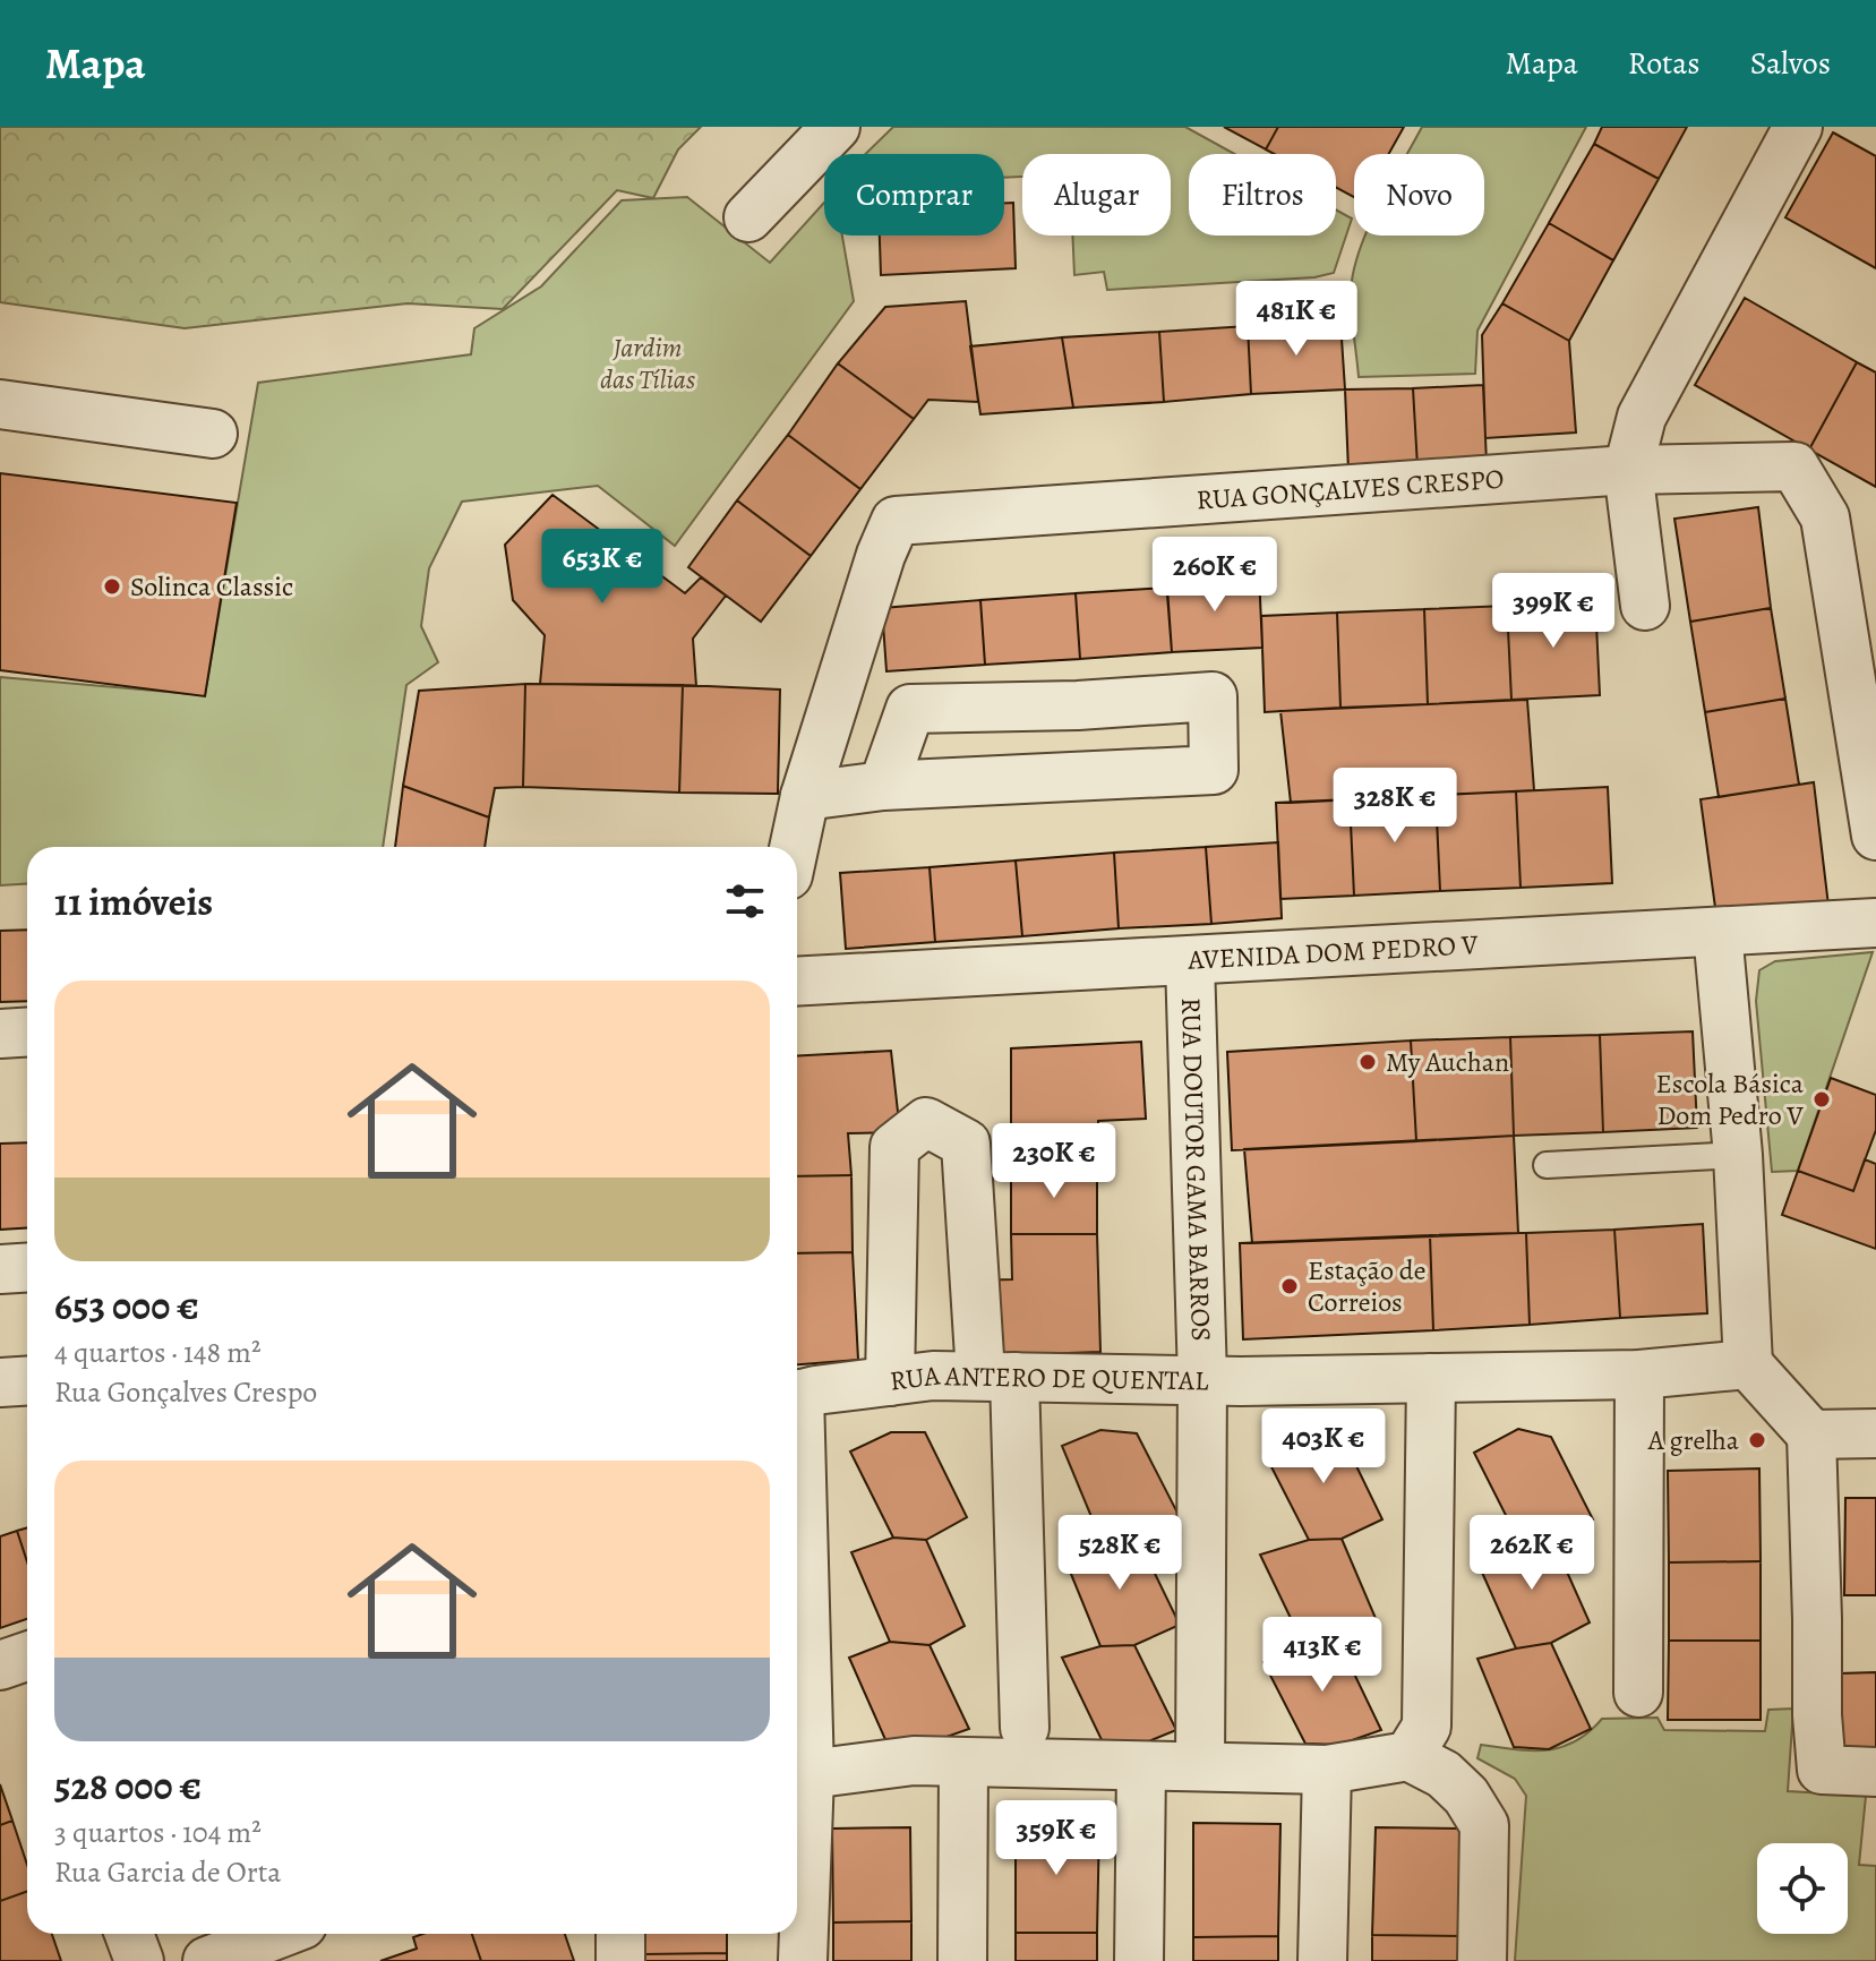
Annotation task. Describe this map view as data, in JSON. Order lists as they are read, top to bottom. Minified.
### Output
{"streets":{"street":["RUA GONÇALVES CRESPO","AVENIDA DOM PEDRO V","RUA DOUTOR GAMA BARROS","RUA ANTERO DE QUENTAL"]},"crossings":[["AVENIDA DOM PEDRO V","RUA DOUTOR GAMA BARROS"],["RUA DOUTOR GAMA BARROS","RUA ANTERO DE QUENTAL"]],"parks":["Jardim das Tílias"],"places":["Solinca Classic","My Auchan","Escola Básica Dom Pedro V","Estação de Correios","A grelha"],"page":{"header":"Mapa","nav":["Mapa","Rotas","Salvos"],"chip":["Comprar","Alugar","Filtros","Novo"],"price":["481K €","653K €","260K €","399K €","328K €","230K €","403K €","528K €","262K €","413K €","359K €"],"heading":"11 imóveis","list":[{"name":"653 000 €","note":"4 quartos · 148 m² · Rua Gonçalves Crespo"},{"name":"528 000 €","note":"3 quartos · 104 m² · Rua Garcia de Orta"}]}}
